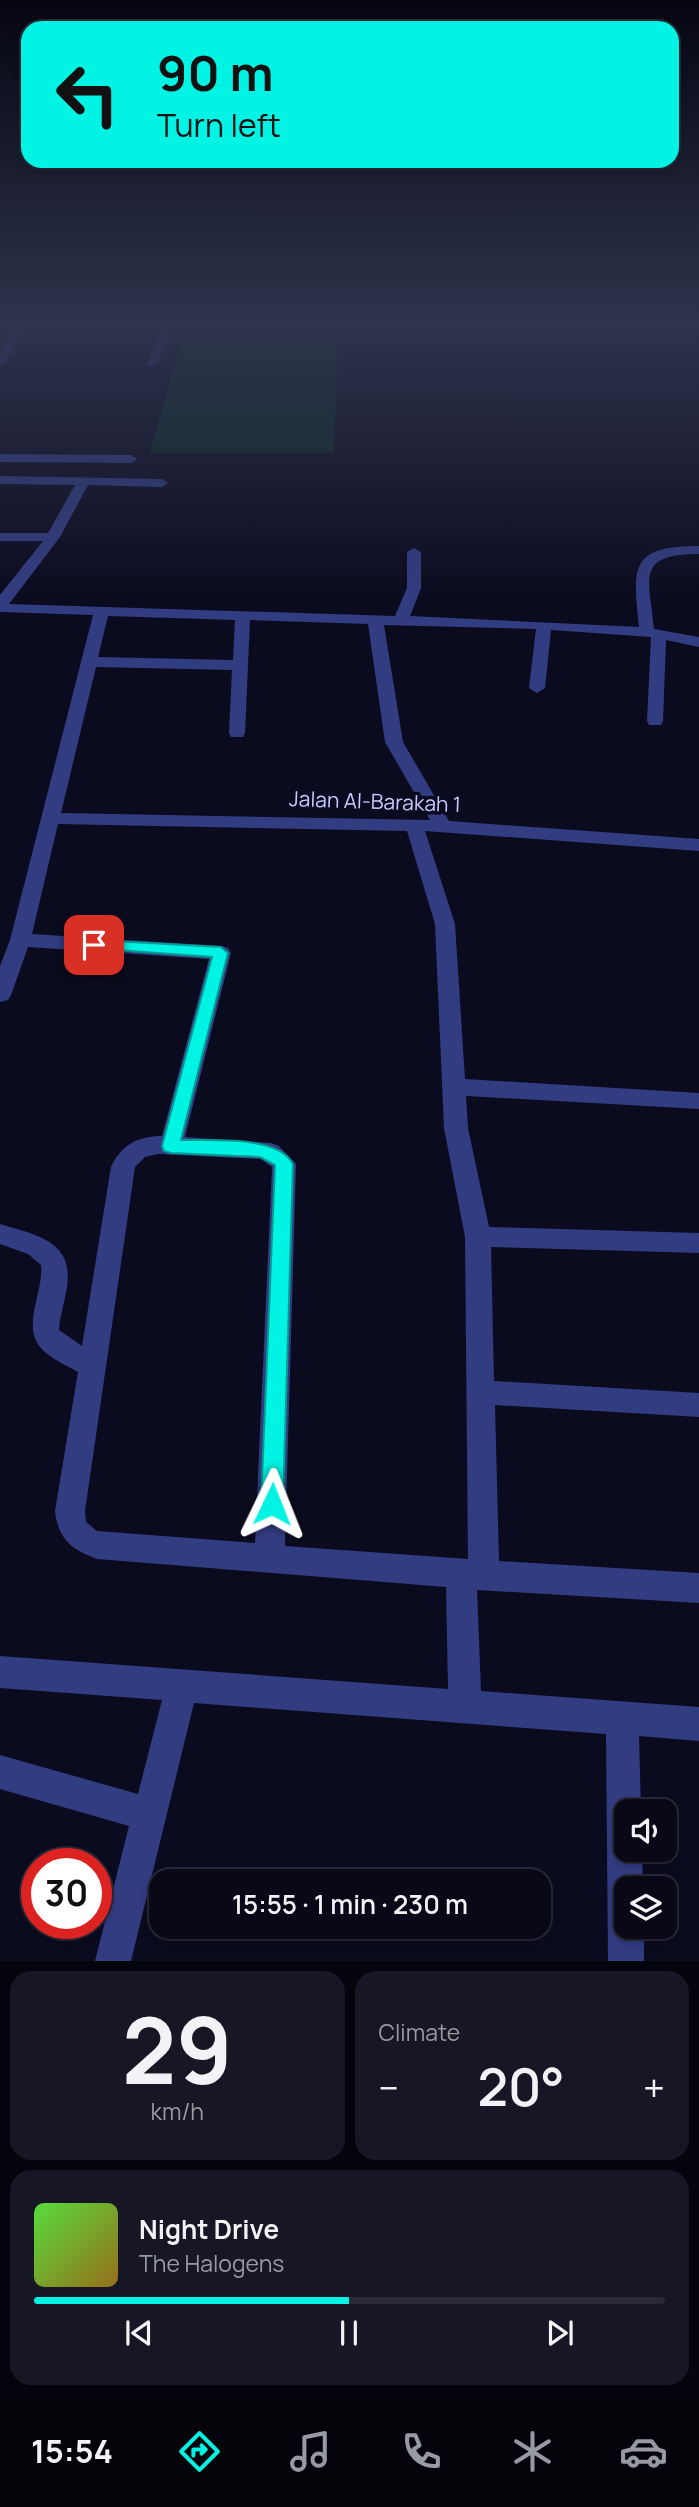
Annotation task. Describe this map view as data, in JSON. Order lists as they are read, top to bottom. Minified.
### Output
{"streets":{"street":["Jalan Al-Barakah 1"]},"page":{"turn":["90 m","Turn left"],"limit":"30","trip":"15:55 · 1 min · 230 m","tile":[["29","km/h"],"Climate"],"heat":["−","20°","+"],"song":["Night Drive","The Halogens"],"tabs":"15:54"}}
